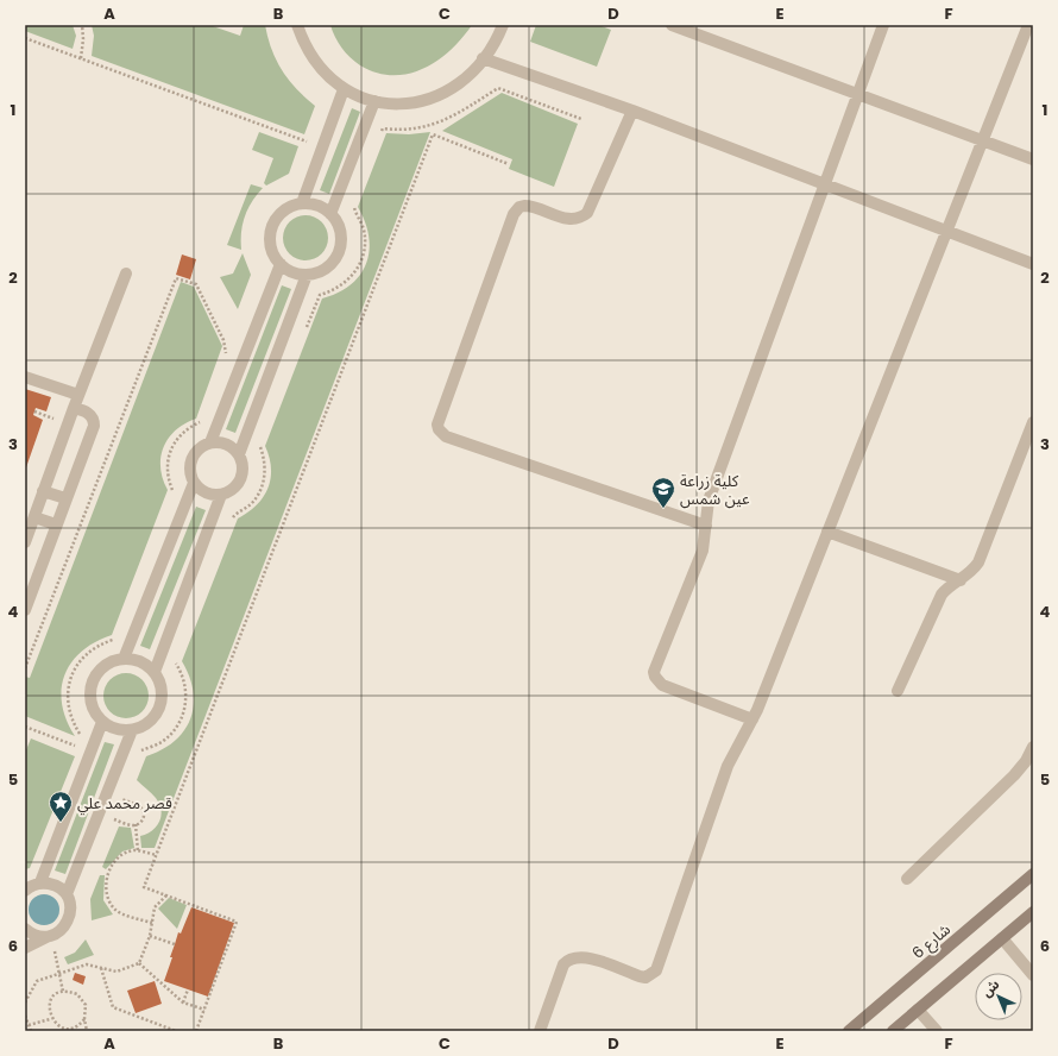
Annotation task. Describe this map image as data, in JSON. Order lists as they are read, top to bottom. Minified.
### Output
{"streets":{"main road":["شارع 6"]},"places":{"school or university":["كلية زراعة عين شمس"],"place":["قصر محمد علي"]},"north":"top left","grid":{"columns":["A","B","C","D","E","F"],"rows":["1","2","3","4","5","6"]}}
